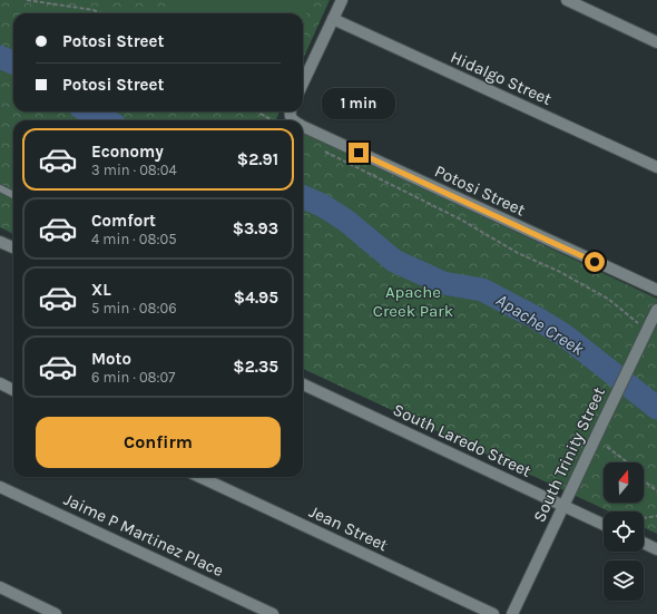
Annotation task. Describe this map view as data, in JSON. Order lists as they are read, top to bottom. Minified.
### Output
{"streets":{"street":["Hidalgo Street","Potosi Street","South Laredo Street","South Trinity Street","Jean Street","Jaime P Martinez Place"]},"crossings":[["South Laredo Street","South Trinity Street"]],"water":["Apache Creek"],"parks":["Apache Creek Park"],"north":"top","page":{"banner":["Potosi Street","Potosi Street"],"bubble":"1 min","list":[{"name":"Economy","note":"3 min · 08:04","value":"$2.91"},{"name":"Comfort","note":"4 min · 08:05","value":"$3.93"},{"name":"XL","note":"5 min · 08:06","value":"$4.95"},{"name":"Moto","note":"6 min · 08:07","value":"$2.35"}],"buttons":"Confirm"}}
